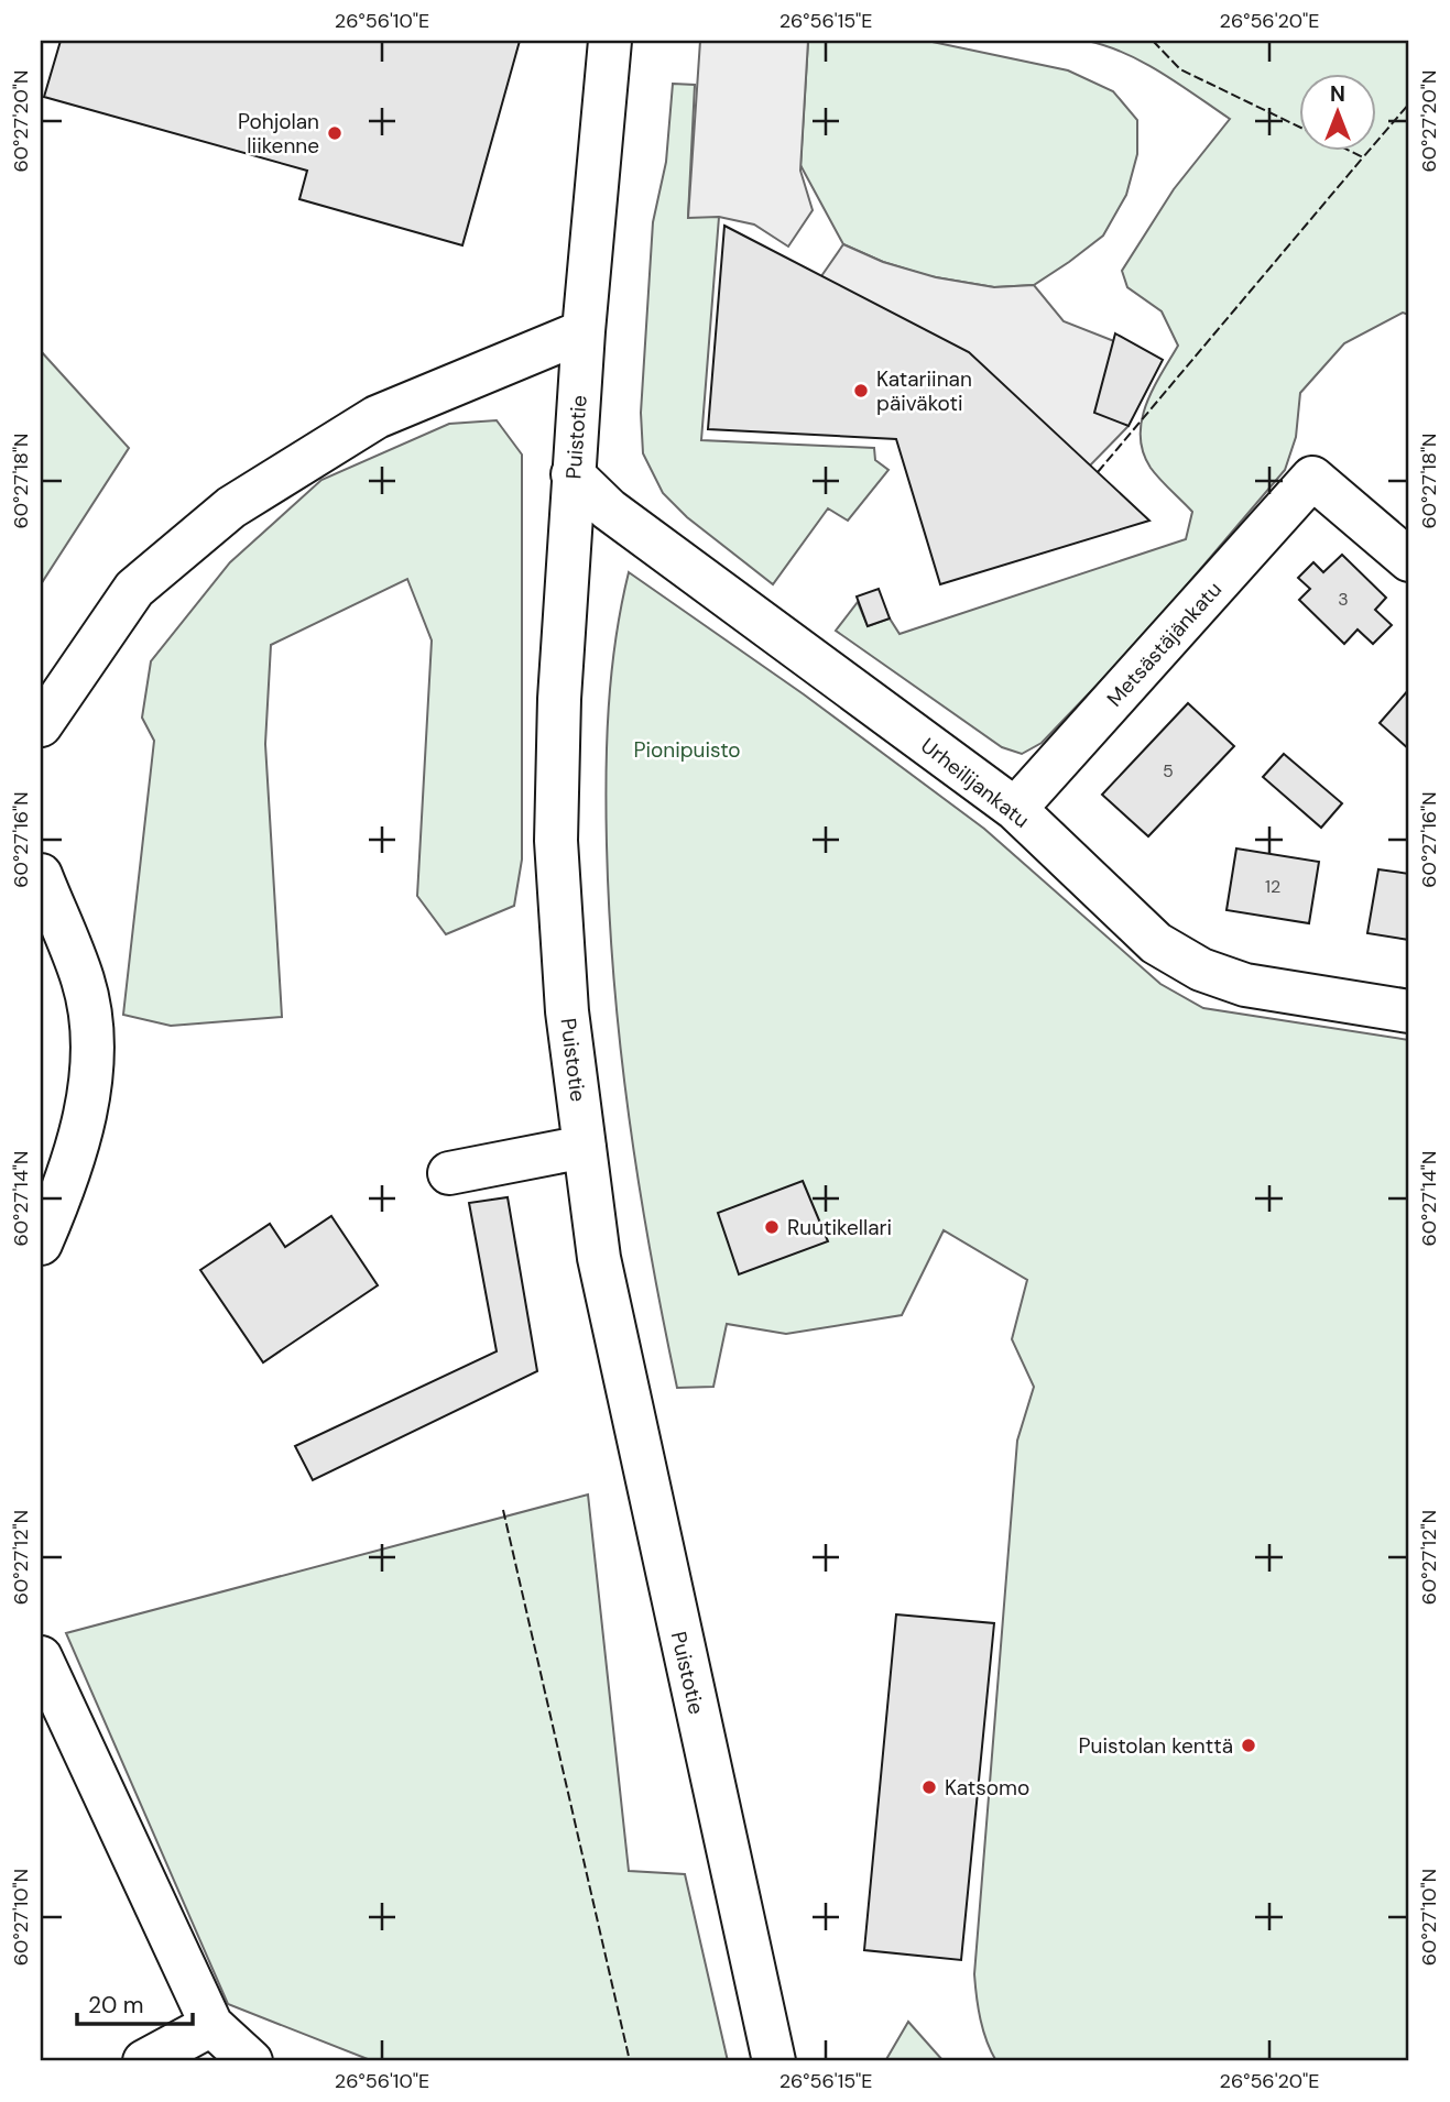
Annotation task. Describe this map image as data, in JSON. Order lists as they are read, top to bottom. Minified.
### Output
{"streets":{"street":["Puistotie","Metsästäjänkatu","Urheilijankatu"]},"crossings":[["Puistotie","Urheilijankatu"],["Metsästäjänkatu","Urheilijankatu"]],"parks":["Pionipuisto"],"places":["Pohjolan liikenne","Katariinan päiväkoti","Ruutikellari","Puistolan kenttä","Katsomo"],"house_numbers":["3","5","12"],"scale_bar":"20 m","north":"top","coordinates":["26°56'10\"E","26°56'15\"E","26°56'20\"E","60°27'20\"N","60°27'18\"N","60°27'16\"N","60°27'14\"N","60°27'12\"N","60°27'10\"N"]}
